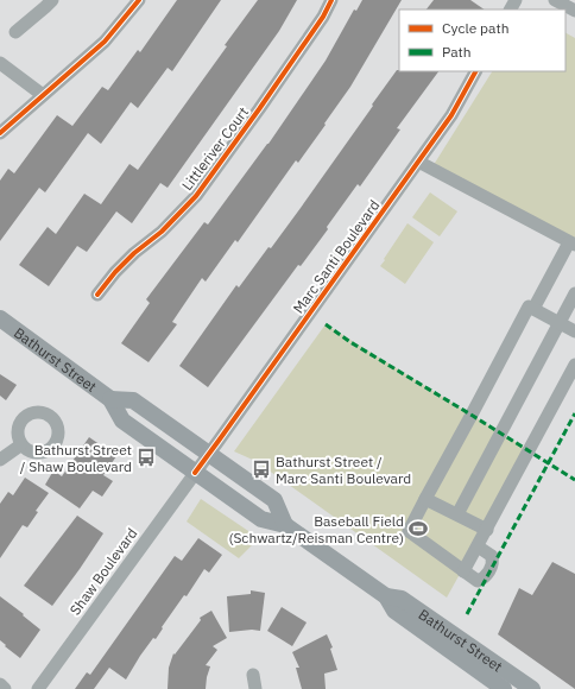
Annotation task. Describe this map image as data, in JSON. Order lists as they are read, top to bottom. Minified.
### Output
{"streets":{"main road":["Bathurst Street"],"street":["Littleriver Court","Marc Santi Boulevard","Shaw Boulevard"]},"crossings":[["Marc Santi Boulevard","Bathurst Street"],["Marc Santi Boulevard","Shaw Boulevard"],["Bathurst Street","Shaw Boulevard"]],"places":{"bus stop":["Bathurst Street / Shaw Boulevard","Bathurst Street / Marc Santi Boulevard"],"sports":["Baseball Field (Schwartz/Reisman Centre)"]},"legend":["Cycle path","Path"]}
